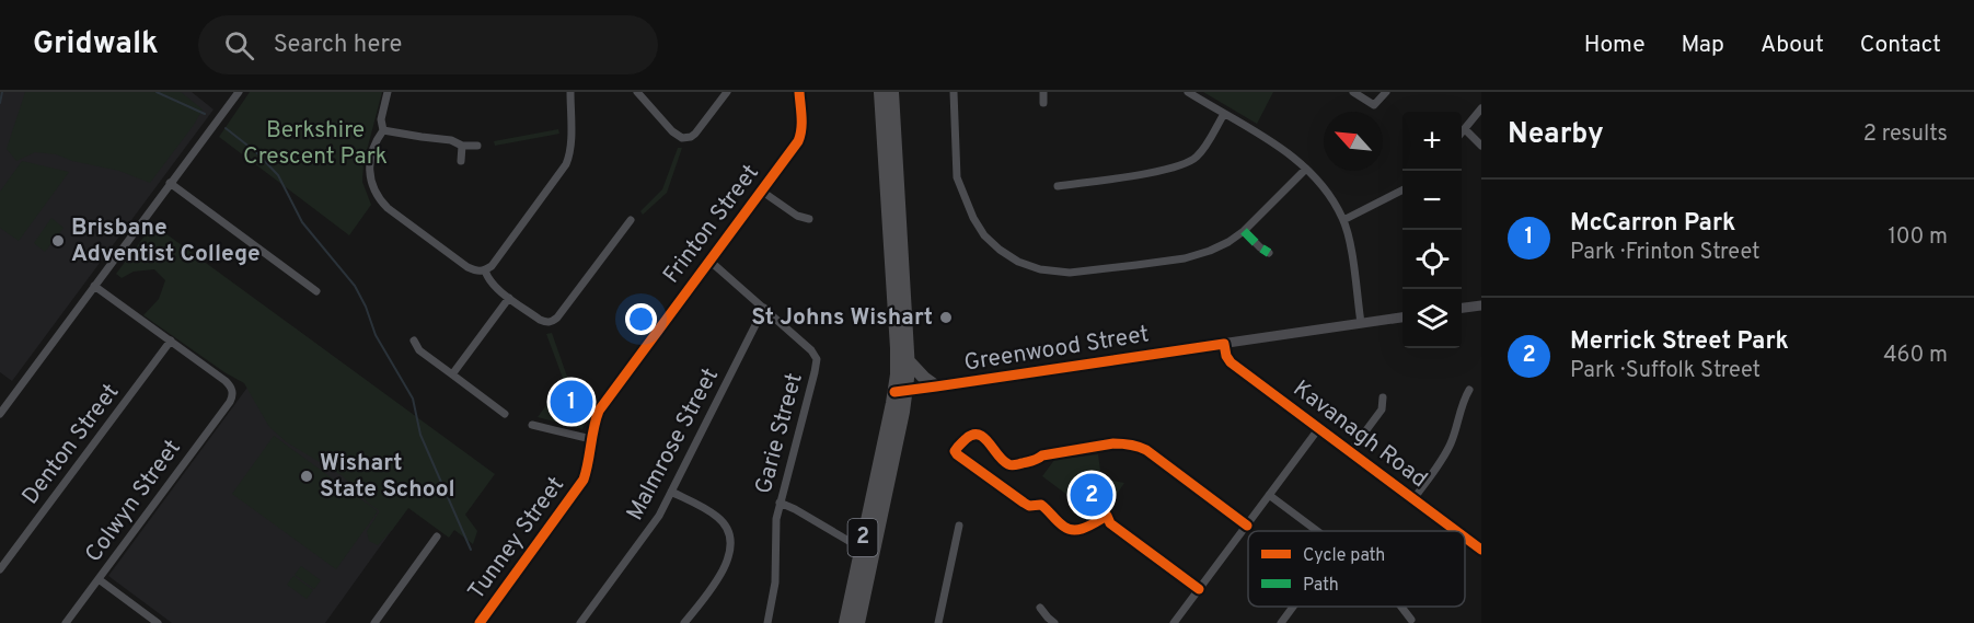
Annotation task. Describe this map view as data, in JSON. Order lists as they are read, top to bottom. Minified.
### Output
{"streets":{"highway":["2"],"street":["Frinton Street","Greenwood Street","Garie Street","Kavanagh Road","Denton Street","Malmrose Street","Colwyn Street","Tunney Street"]},"crossings":[["Frinton Street","Garie Street"],["Frinton Street","Tunney Street"],["Greenwood Street","Kavanagh Road"],["Greenwood Street","2"],["Garie Street","Malmrose Street"],["Denton Street","Colwyn Street"]],"parks":["Berkshire Crescent Park"],"places":["Brisbane Adventist College","St Johns Wishart","Wishart State School"],"legend":["Cycle path","Path"],"north":"top left","page":{"header":"Gridwalk","search":"Search here","nav":["Home","Map","About","Contact"],"heading":["Nearby","2 results"],"map_buttons":["+","−"],"list":[{"mark":"1","name":"McCarron Park","note":"Park · Frinton Street","value":"100 m"},{"mark":"2","name":"Merrick Street Park","note":"Park · Suffolk Street","value":"460 m"}],"pins":["1","2"]}}
